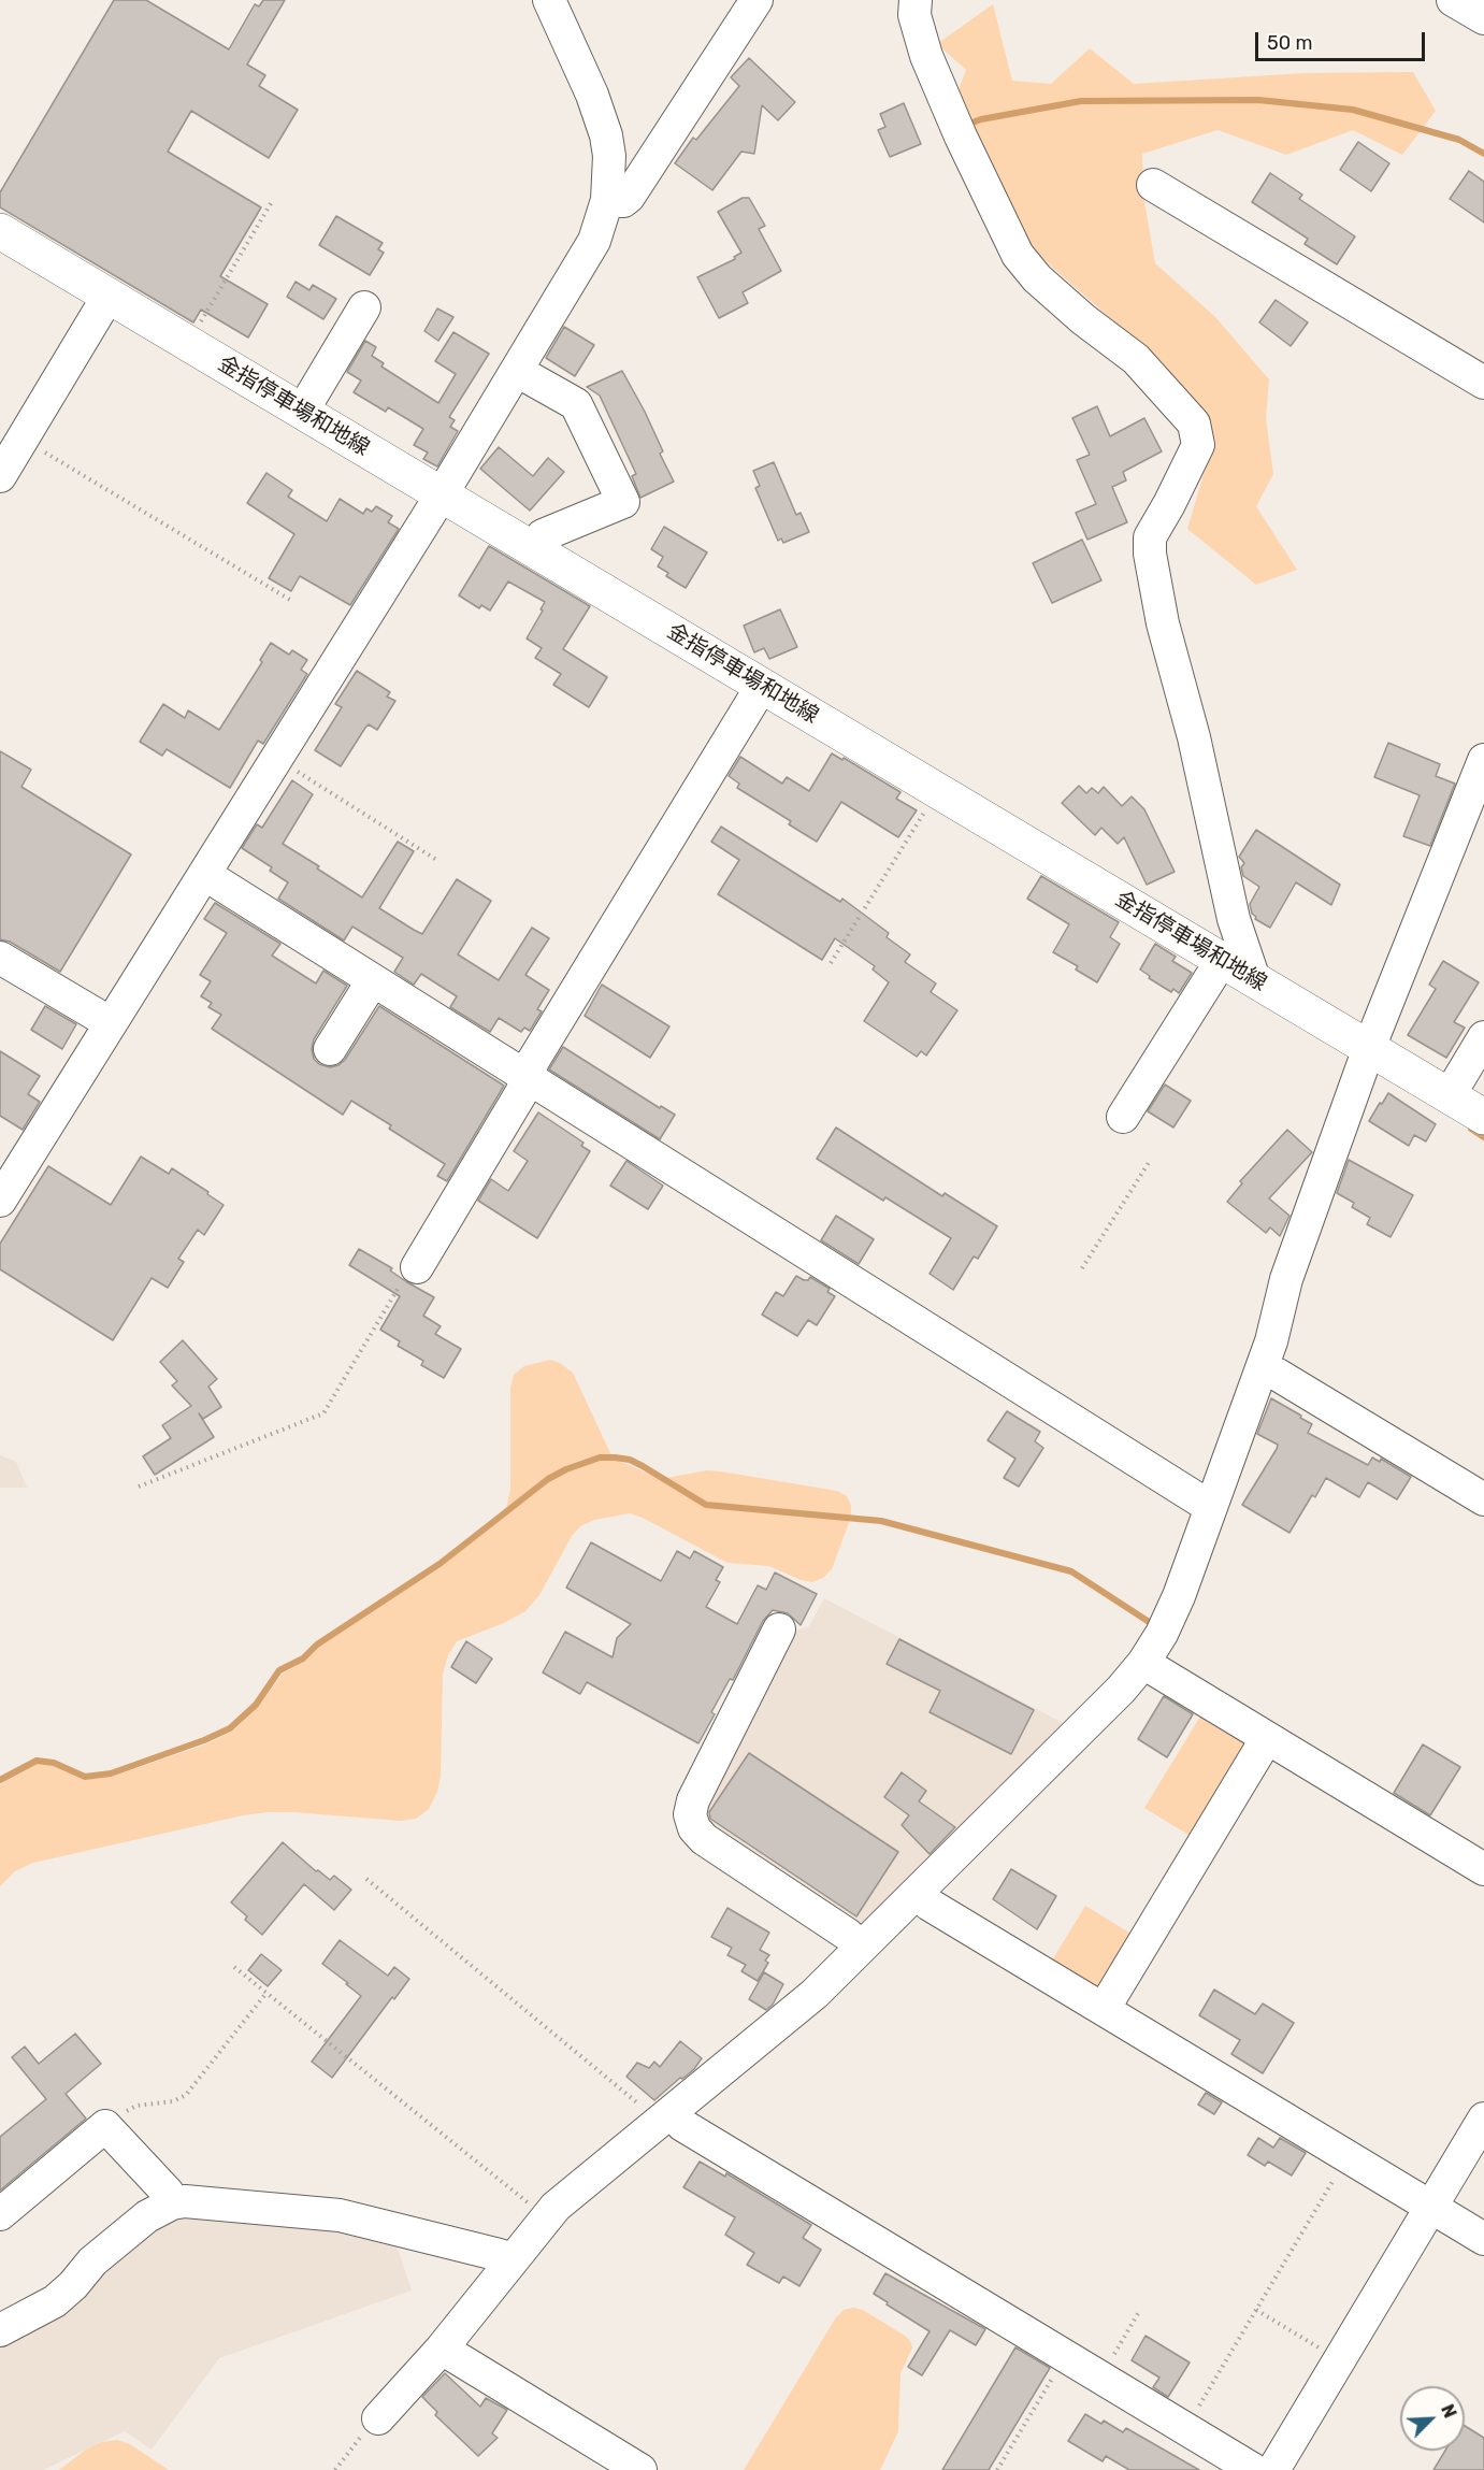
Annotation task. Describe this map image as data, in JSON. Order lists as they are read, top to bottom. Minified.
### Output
{"streets":{"main road":["金指停車場和地線"]},"scale_bar":"50 m","north":"top right"}
